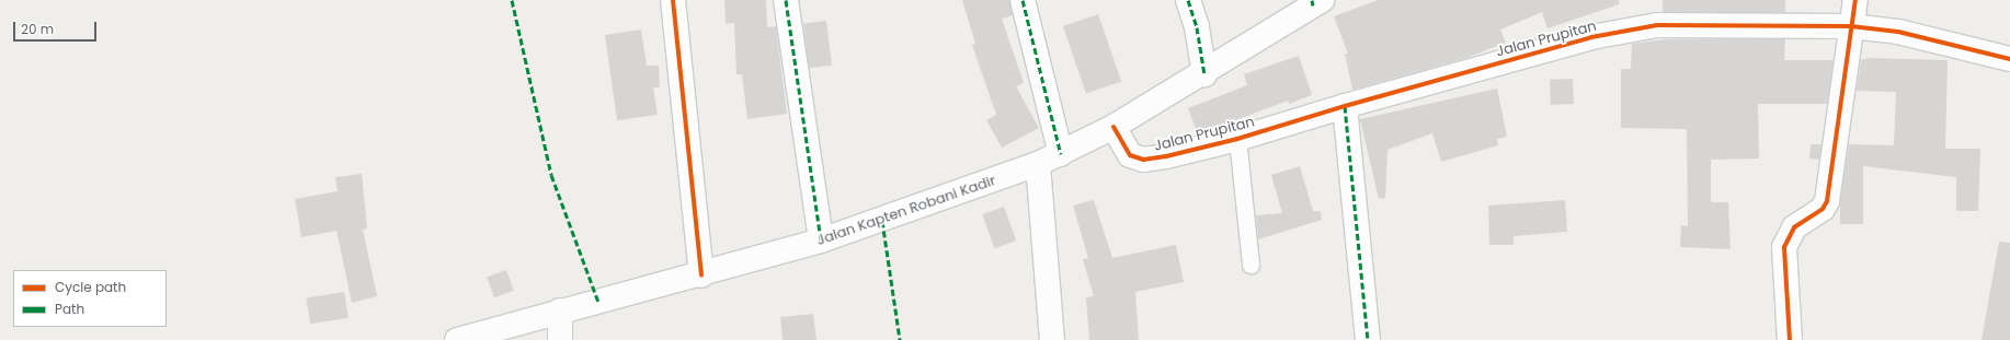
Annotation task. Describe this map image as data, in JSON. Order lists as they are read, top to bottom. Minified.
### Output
{"streets":{"street":["Jalan Prupitan","Jalan Kapten Robani Kadir"]},"crossings":[["Jalan Prupitan","Jalan Kapten Robani Kadir"]],"legend":["Cycle path","Path"],"scale_bar":"20 m"}
